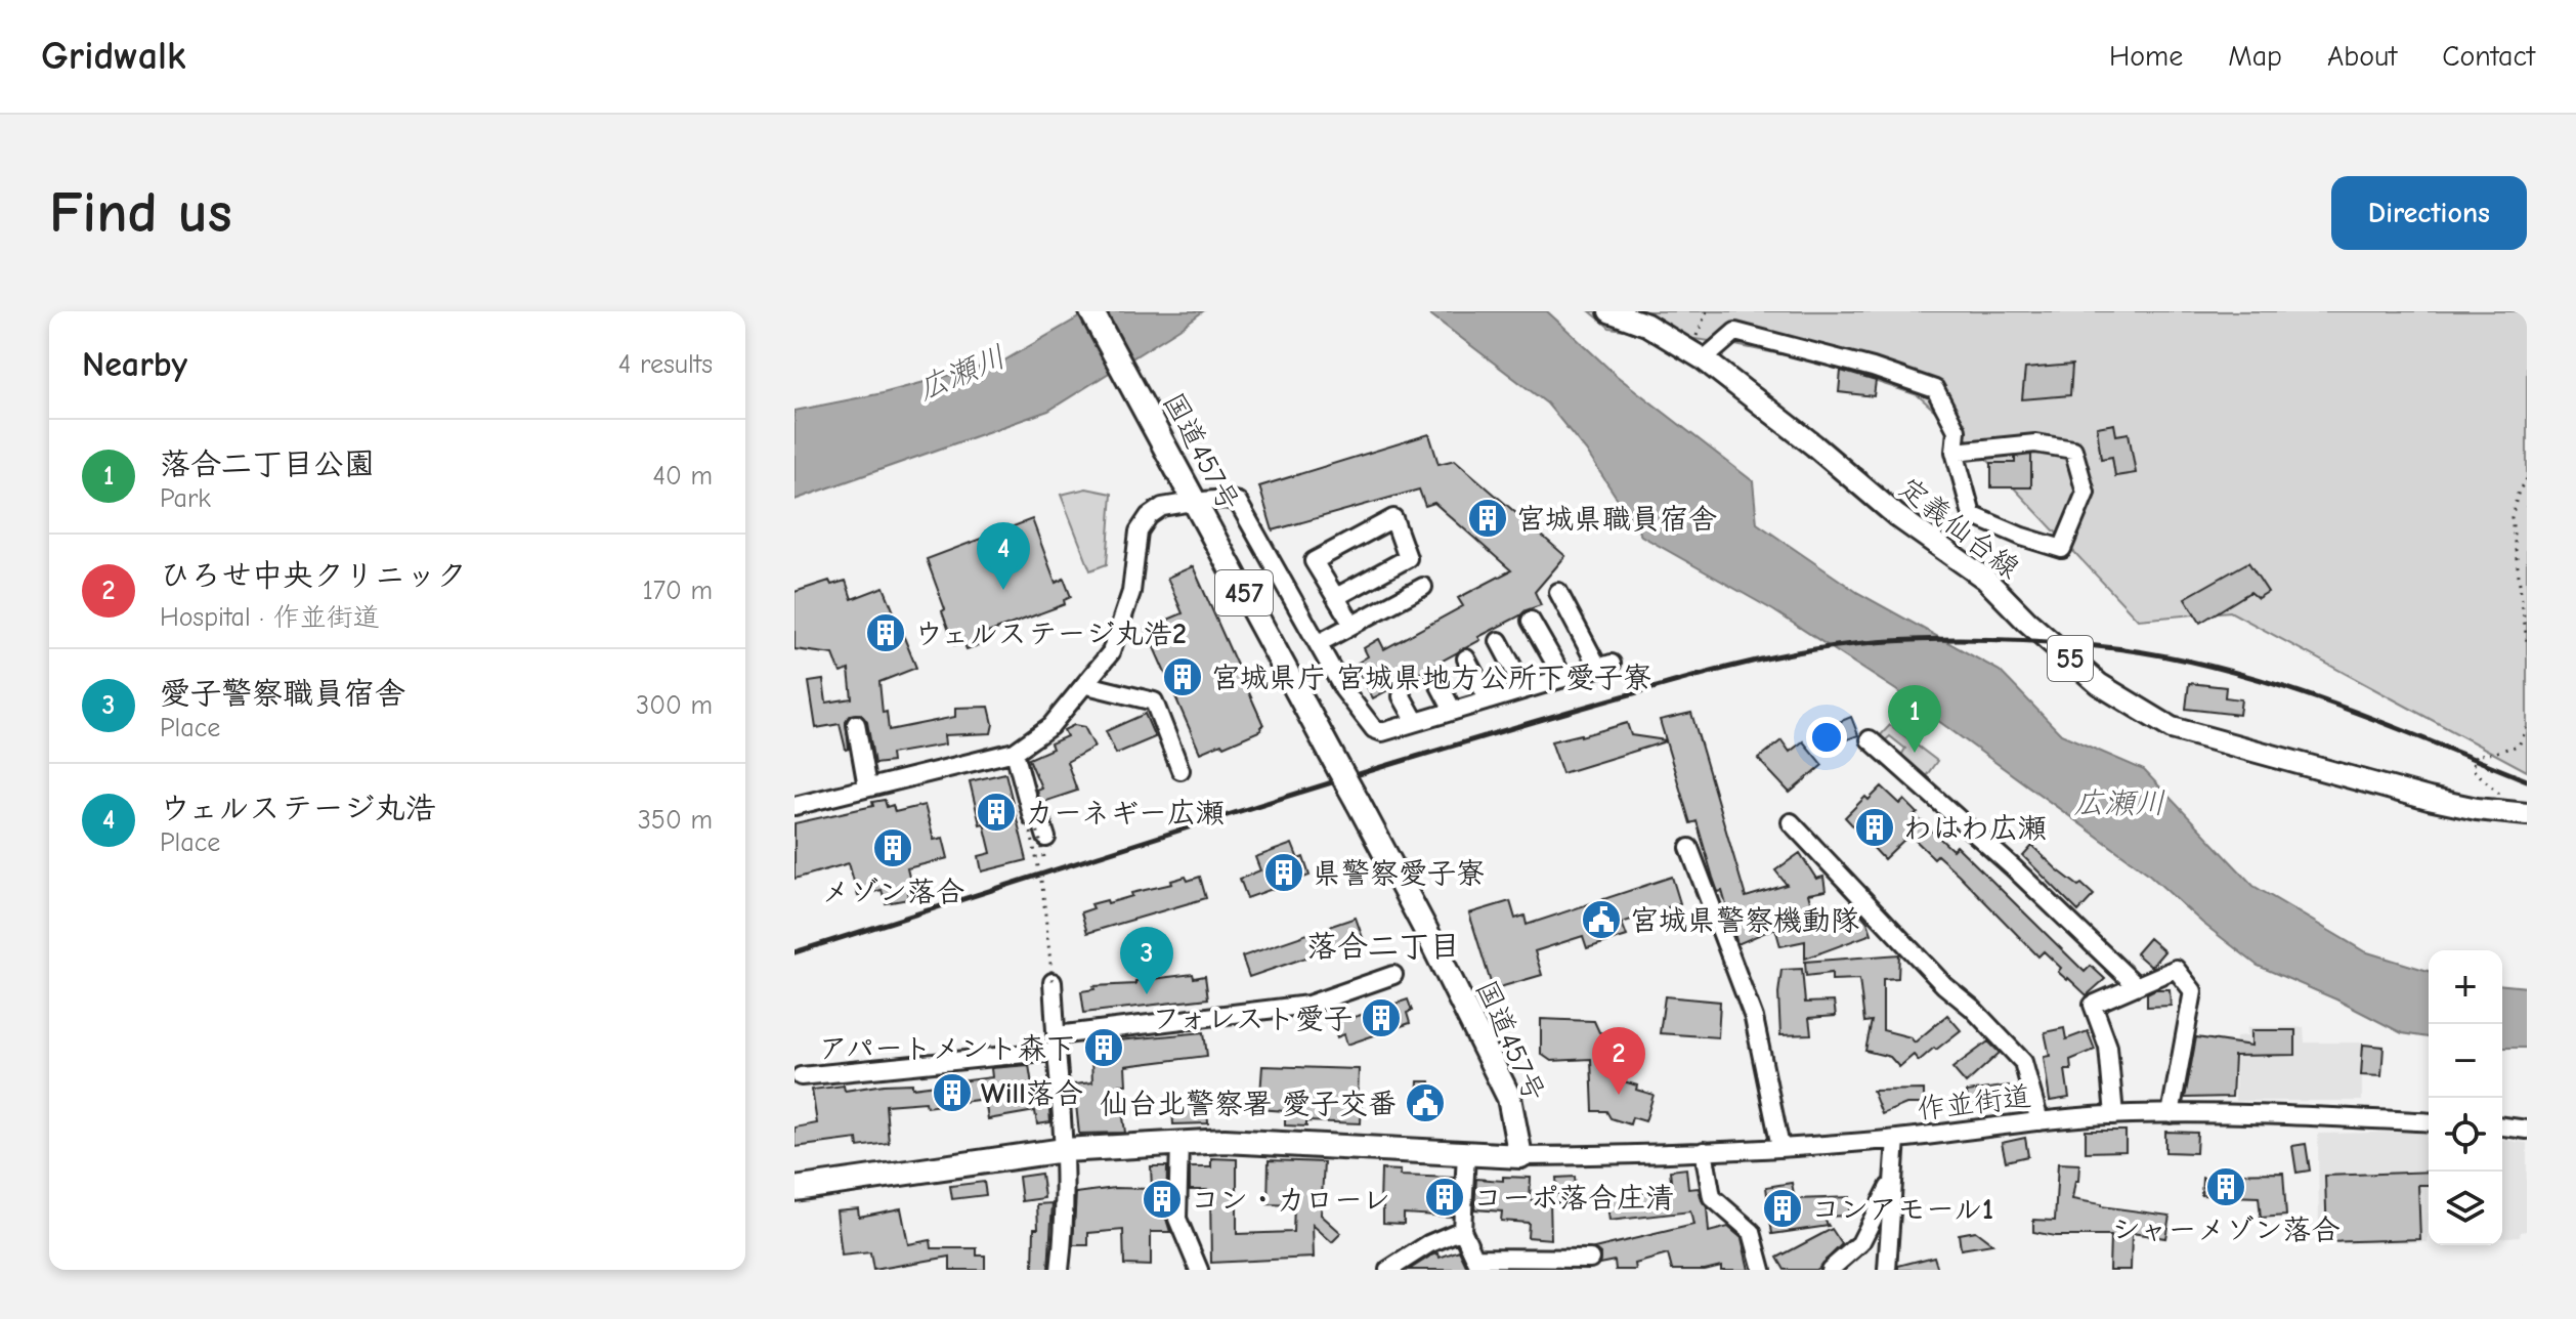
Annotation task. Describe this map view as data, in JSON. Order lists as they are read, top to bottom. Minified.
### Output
{"streets":{"highway":["国道457号","457"],"main road":["定義仙台線","55"],"street":["作並街道"]},"crossings":[["国道457号","作並街道"]],"districts":["落合二丁目"],"water":["広瀬川"],"places":{"building":["宮城県職員宿舎","ウェルステージ丸浩2","宮城県庁 宮城県地方公所下愛子寮","カーネギー広瀬","わはわ広瀬","メゾン落合","県警察愛子寮","フォレスト愛子","アパートメント森下","Will落合","シャーメゾン落合","コーポ落合庄清","コン・カローレ","コンアモール1"],"public building":["宮城県警察機動隊","仙台北警察署 愛子交番"]},"page":{"header":"Gridwalk","nav":["Home","Map","About","Contact"],"buttons":"Directions","title":"Find us","heading":["Nearby","4 results"],"list":[{"mark":"1","name":"落合二丁目公園","note":"Park","value":"40 m"},{"mark":"2","name":"ひろせ中央クリニック","note":"Hospital · 作並街道","value":"170 m"},{"mark":"3","name":"愛子警察職員宿舎","note":"Place","value":"300 m"},{"mark":"4","name":"ウェルステージ丸浩","note":"Place","value":"350 m"}],"pins":["4","1","3","2"],"map_buttons":["+","−"]}}
